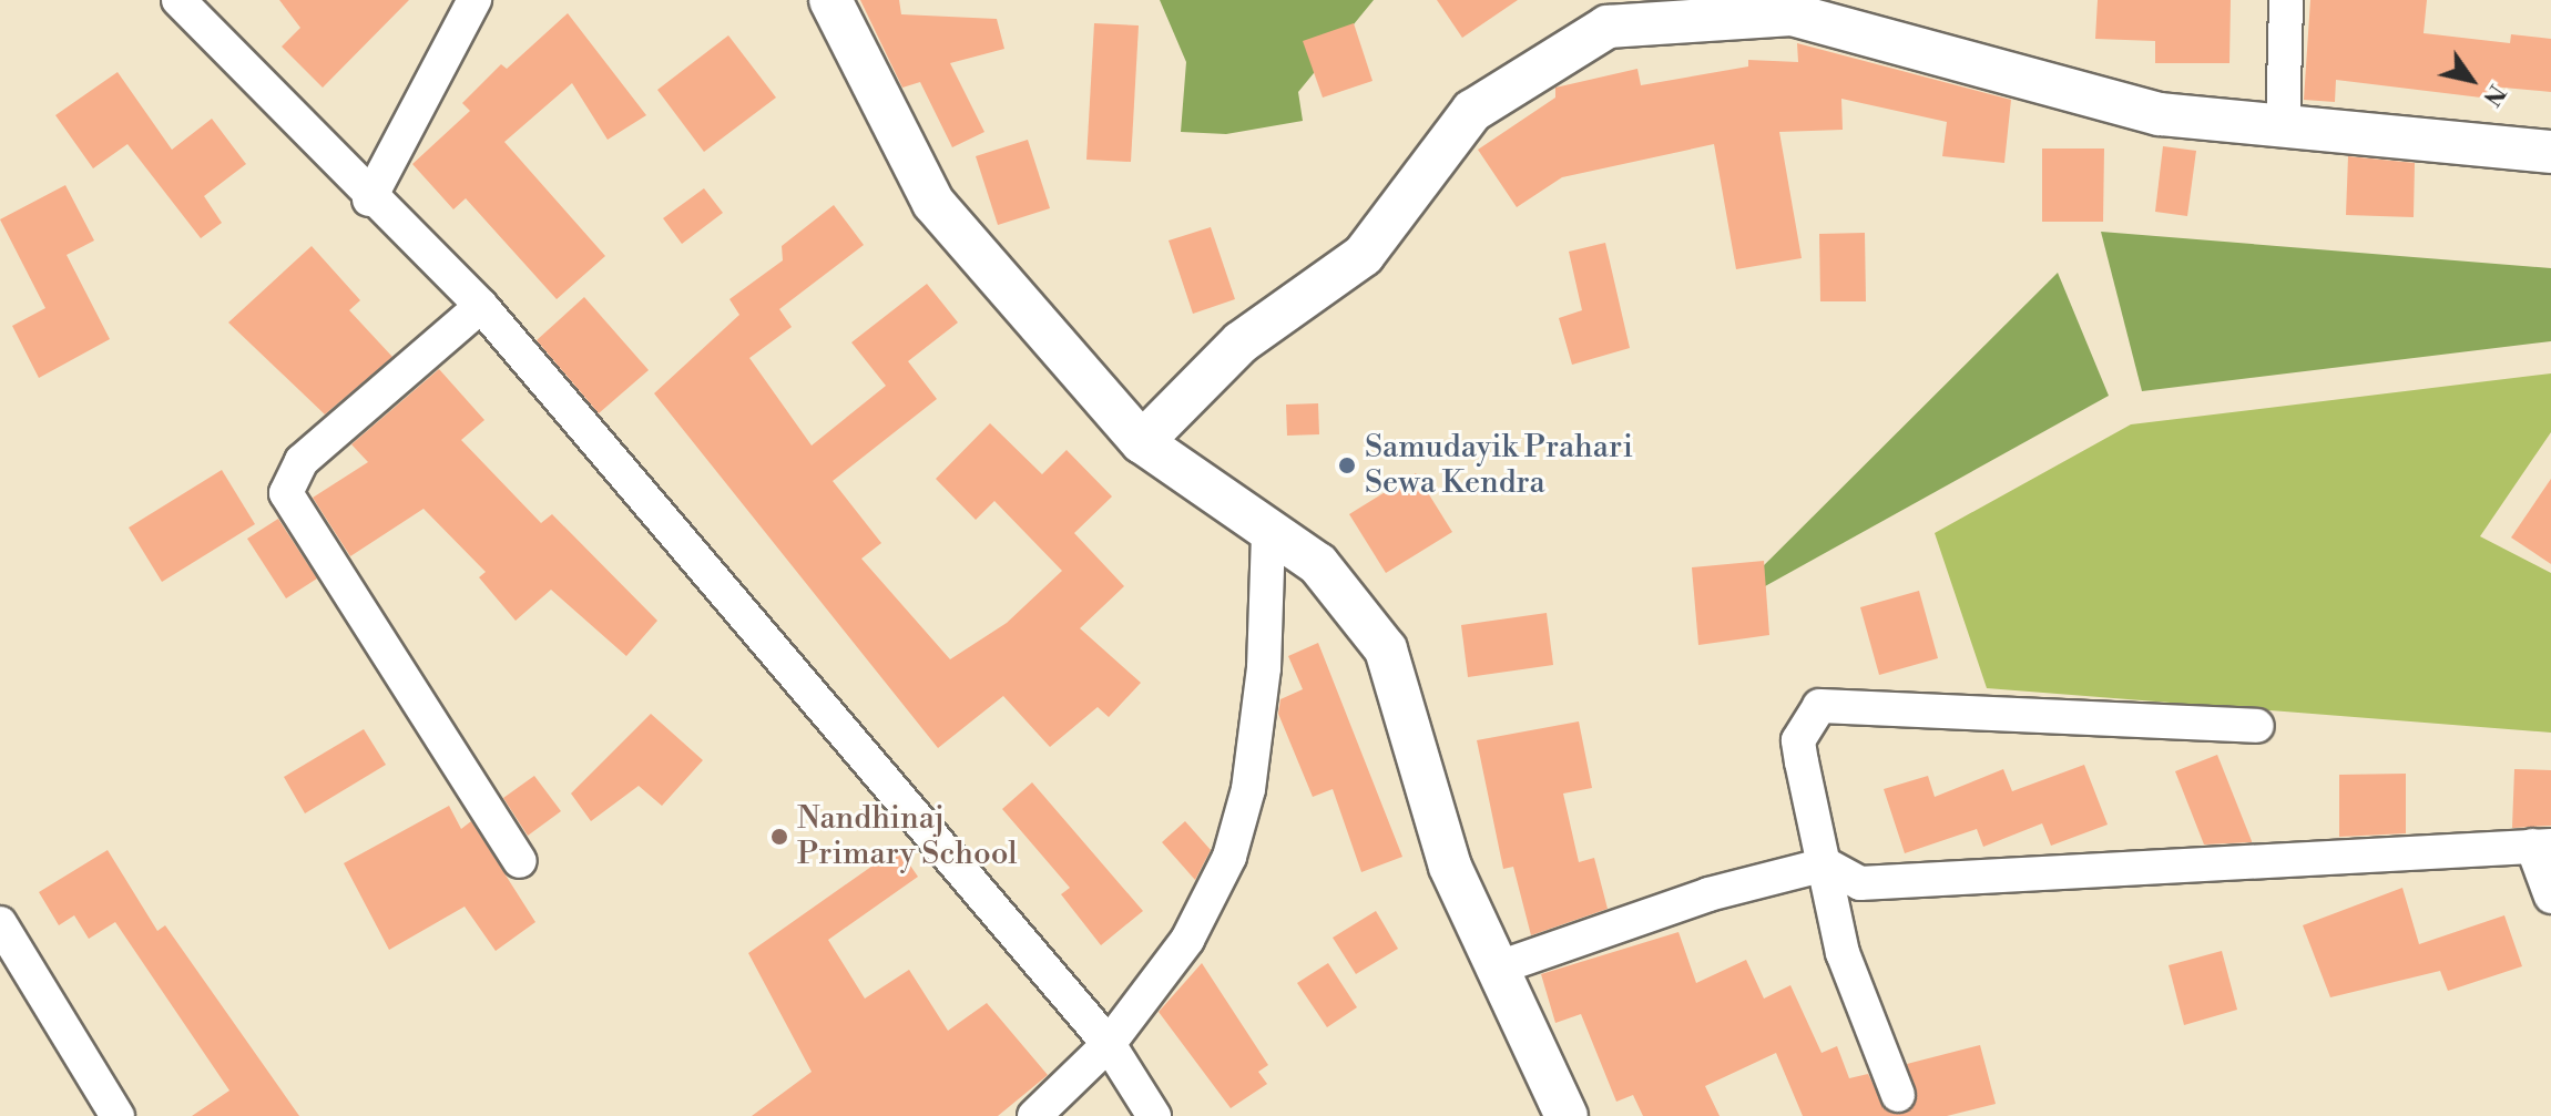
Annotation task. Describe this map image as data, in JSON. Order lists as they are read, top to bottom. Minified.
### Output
{"places":["Samudayik Prahari Sewa Kendra","Nandhinaj Primary School"],"north":"bottom right"}
